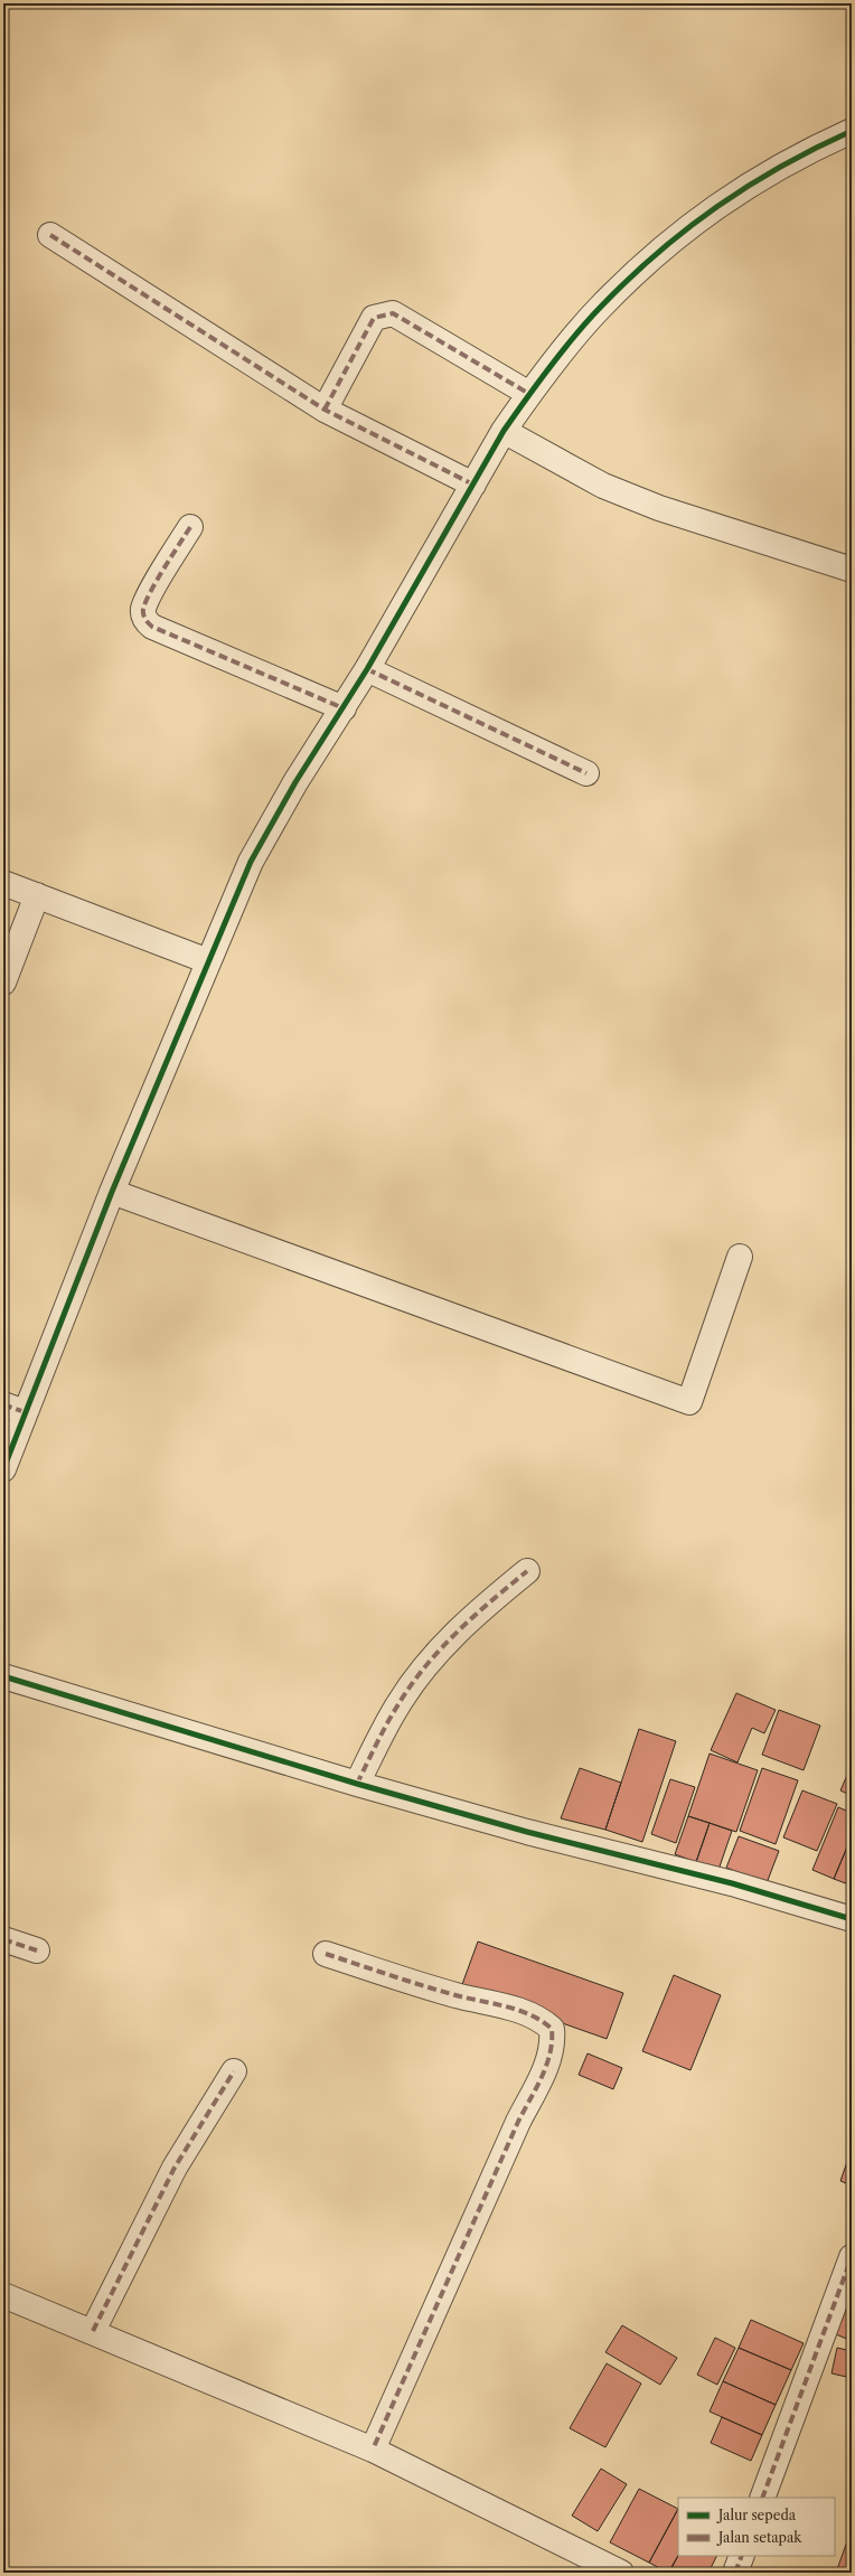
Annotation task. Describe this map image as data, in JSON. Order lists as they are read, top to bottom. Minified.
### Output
{"legend":["Jalur sepeda","Jalan setapak"]}
